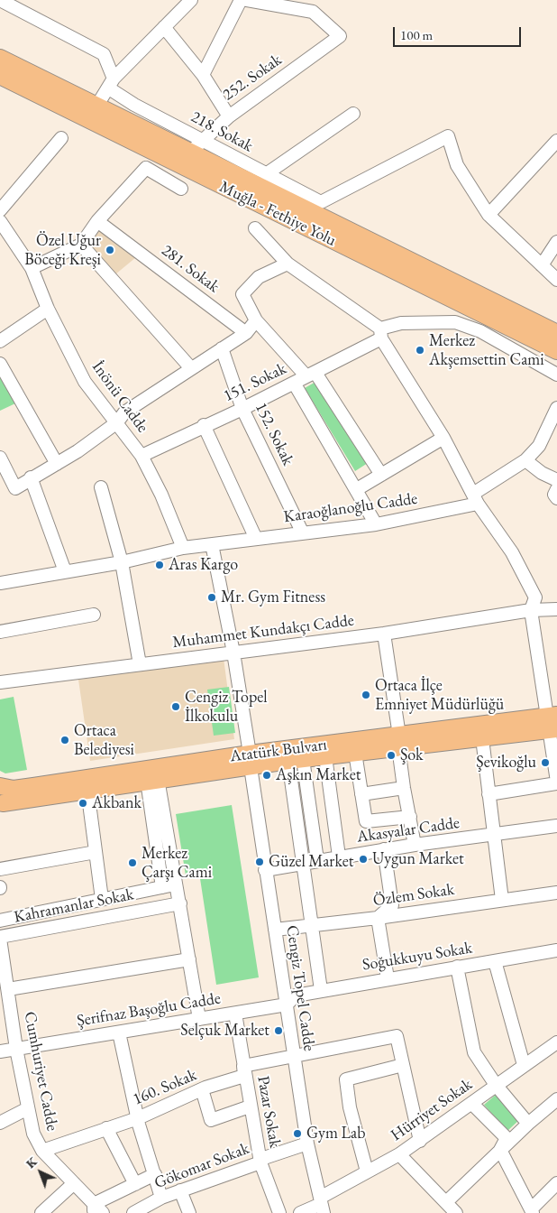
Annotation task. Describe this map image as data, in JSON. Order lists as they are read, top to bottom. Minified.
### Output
{"streets":{"highway":["Muğla - Fethiye Yolu"],"main road":["Atatürk Bulvarı"],"street":["252. Sokak","218. Sokak","281. Sokak","151. Sokak","İnönü Cadde","152. Sokak","Karaoğlanoğlu Cadde","Muhammet Kundakçı Cadde","Akasyalar Cadde","Özlem Sokak","Kahramanlar Sokak","Soğukkuyu Sokak","Cengiz Topel Cadde","Şerifnaz Başoğlu Cadde","Cumhuriyet Cadde","160. Sokak","Hürriyet Sokak","Pazar Sokak","Gökomar Sokak"]},"crossings":[["218. Sokak","Muğla - Fethiye Yolu"],["151. Sokak","İnönü Cadde"],["151. Sokak","152. Sokak"],["İnönü Cadde","Karaoğlanoğlu Cadde"],["152. Sokak","Karaoğlanoğlu Cadde"],["Atatürk Bulvarı","Cengiz Topel Cadde"],["Akasyalar Cadde","Cengiz Topel Cadde"],["Özlem Sokak","Cengiz Topel Cadde"],["Kahramanlar Sokak","Cumhuriyet Cadde"],["Soğukkuyu Sokak","Cengiz Topel Cadde"],["Soğukkuyu Sokak","Şerifnaz Başoğlu Cadde"],["Cengiz Topel Cadde","Şerifnaz Başoğlu Cadde"],["Cengiz Topel Cadde","Hürriyet Sokak"],["Cengiz Topel Cadde","Gökomar Sokak"],["Şerifnaz Başoğlu Cadde","Cumhuriyet Cadde"],["Şerifnaz Başoğlu Cadde","Pazar Sokak"],["Cumhuriyet Cadde","160. Sokak"],["160. Sokak","Pazar Sokak"],["Pazar Sokak","Gökomar Sokak"]],"places":["Özel Uğur Böceği Kreşi","Merkez Akşemsettin Cami","Aras Kargo","Mr. Gym Fitness","Ortaca İlçe Emniyet Müdürlüğü","Cengiz Topel İlkokulu","Ortaca Belediyesi","Şok","Şevikoğlu","Aşkın Market","Akbank","Uygun Market","Güzel Market","Merkez Çarşı Cami","Selçuk Market","Gym Lab"],"scale_bar":"100 m","north":"top left"}
